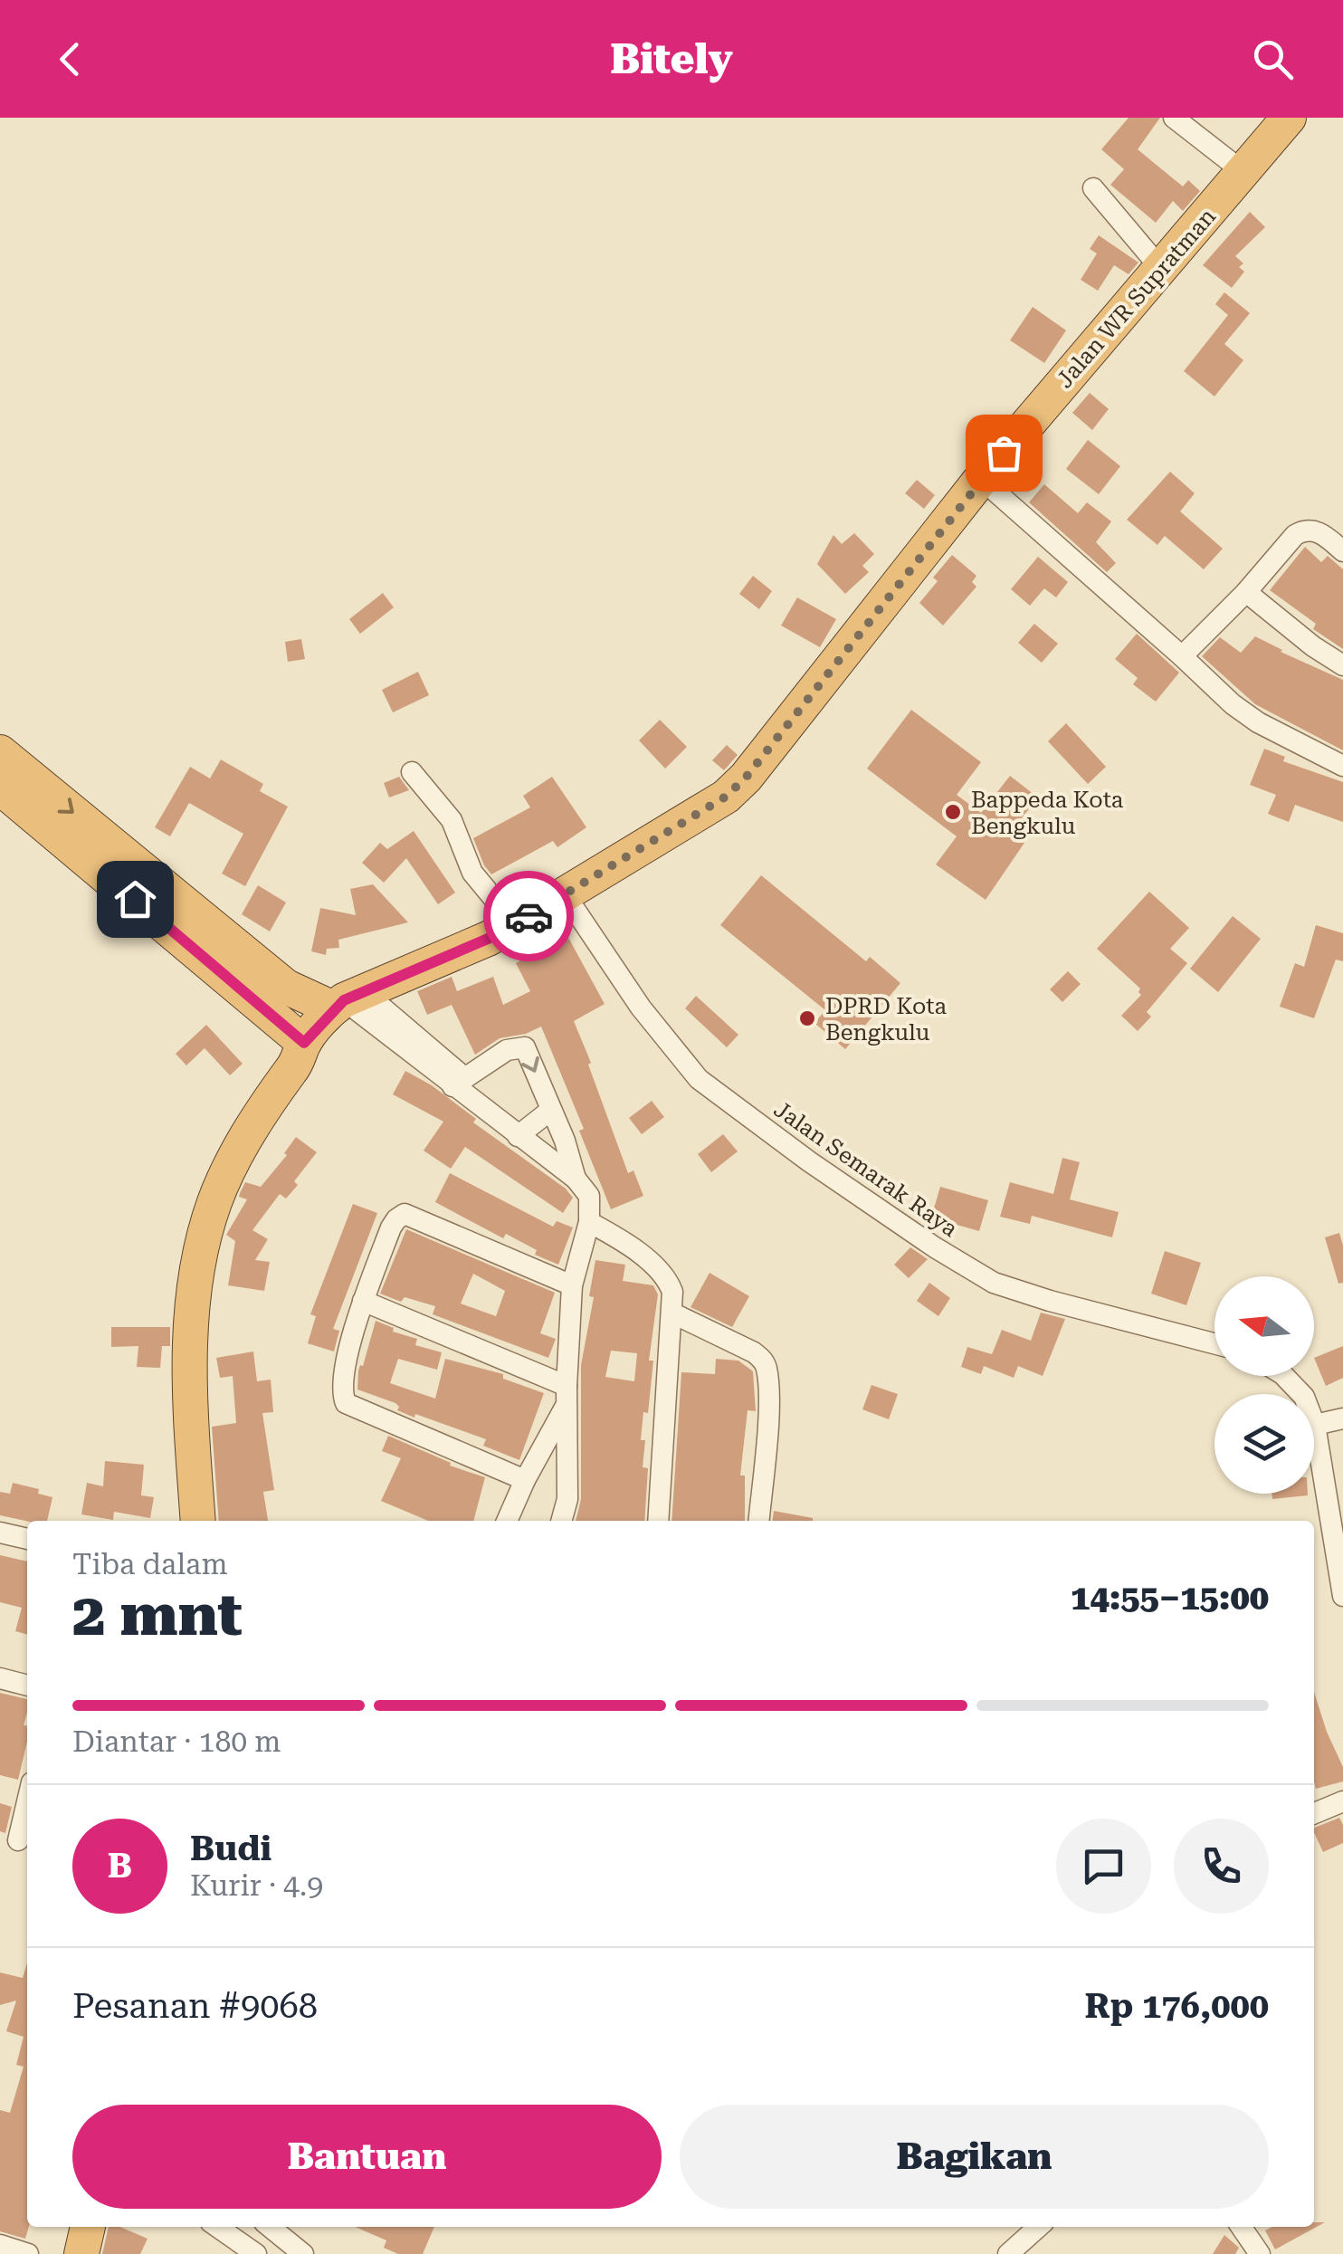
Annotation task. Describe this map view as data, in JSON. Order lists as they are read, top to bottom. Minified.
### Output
{"streets":{"highway":["Jalan WR Supratman"],"street":["Jalan Semarak Raya"]},"crossings":[["Jalan WR Supratman","Jalan Semarak Raya"]],"places":["Bappeda Kota Bengkulu","DPRD Kota Bengkulu"],"north":"left","page":{"header":"Bitely","heading":["2 mnt","Tiba dalam","14:55–15:00"],"panel":["Budi","Kurir · 4.9","Pesanan #9068","Rp 176,000"],"bar":"Diantar · 180 m","round":"B","buttons":["Bantuan","Bagikan"]}}
